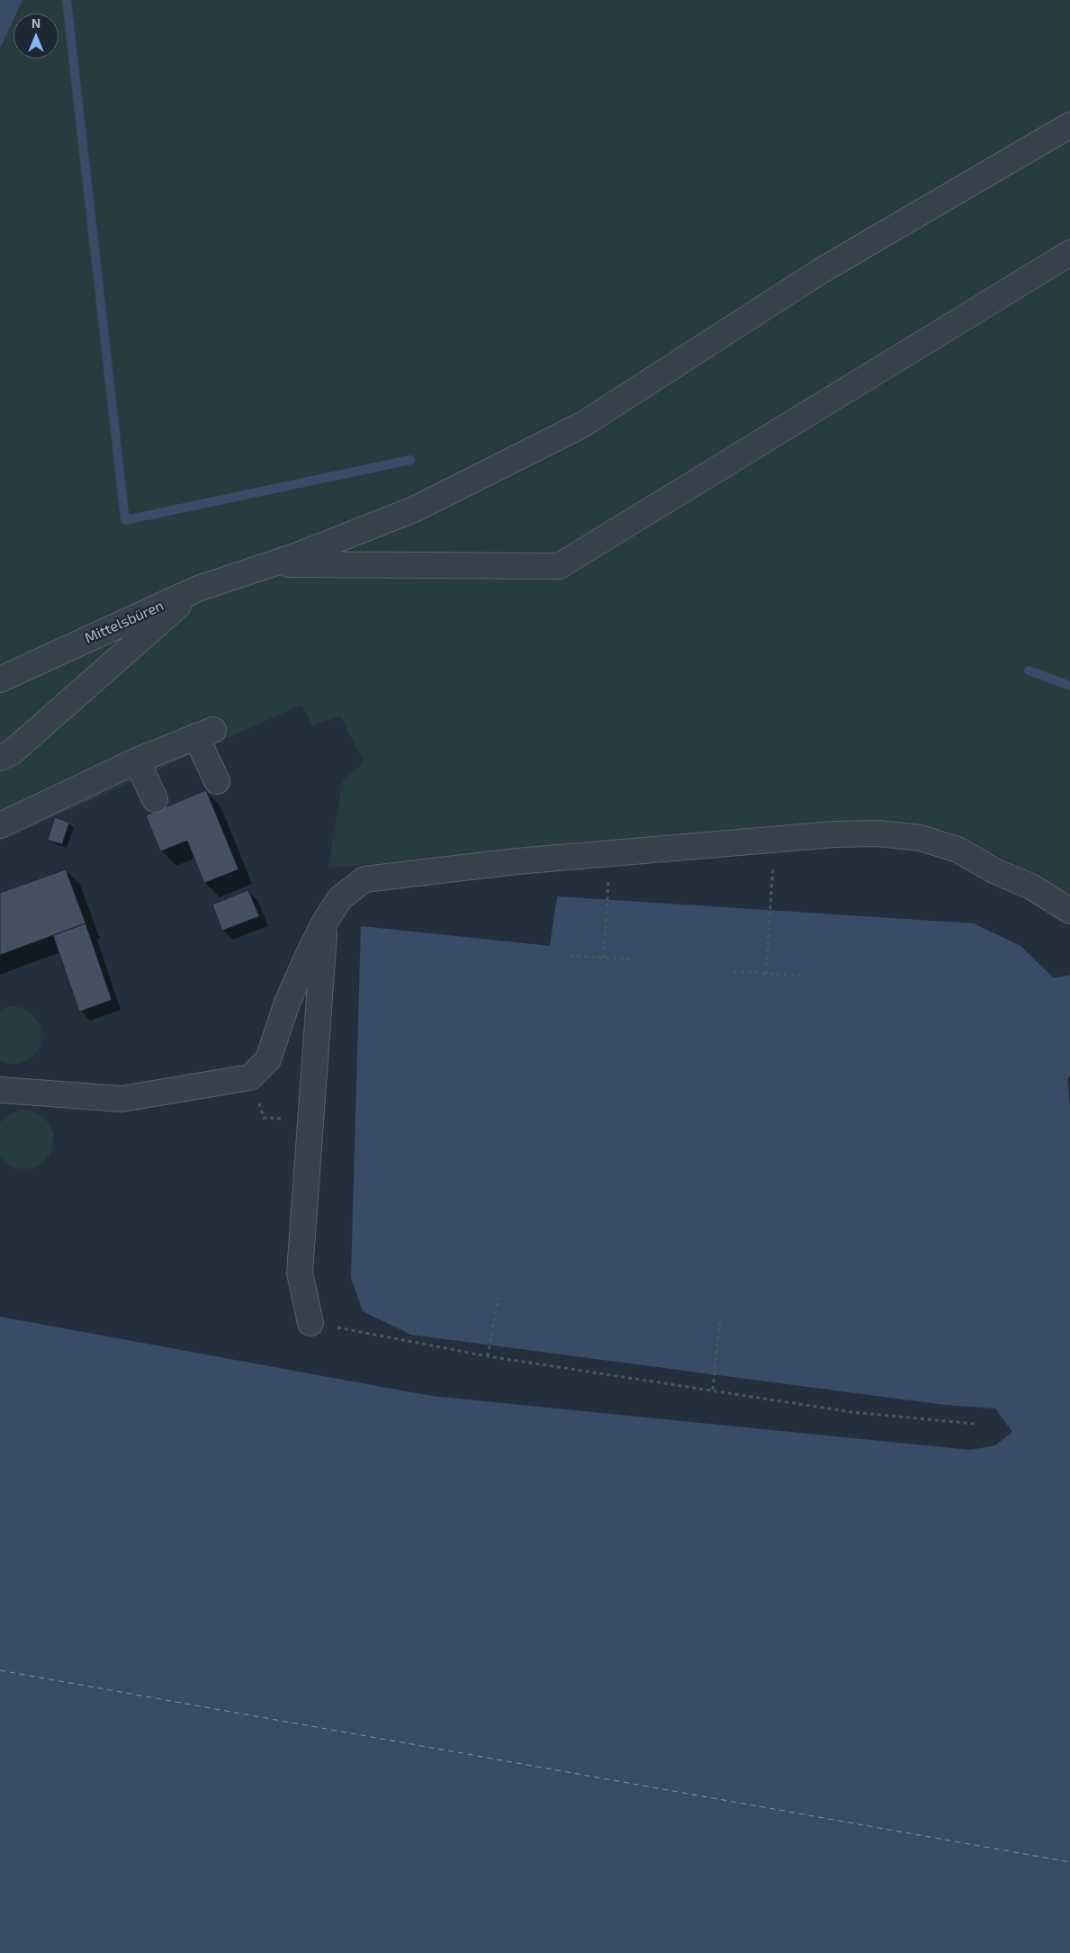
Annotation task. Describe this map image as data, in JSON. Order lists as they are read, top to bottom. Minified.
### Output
{"streets":{"street":["Mittelsbüren"]},"north":"top"}
